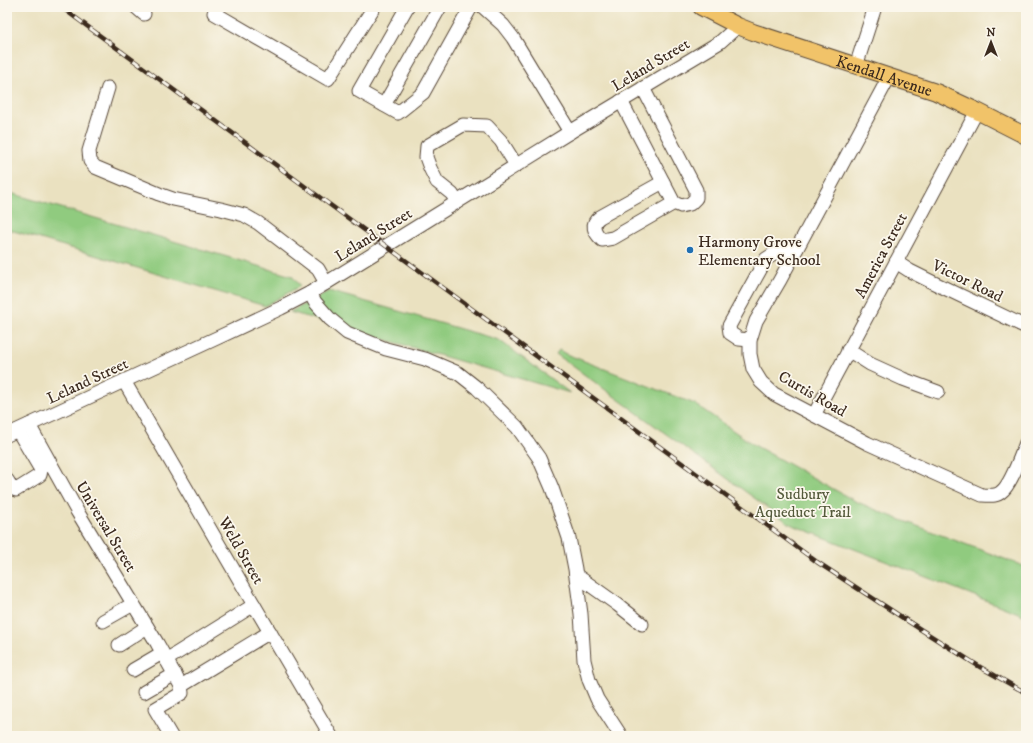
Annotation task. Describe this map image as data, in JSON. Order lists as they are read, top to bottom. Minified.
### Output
{"streets":{"main road":["Kendall Avenue"],"street":["Leland Street","America Street","Victor Road","Curtis Road","Universal Street","Weld Street"]},"crossings":[["Leland Street","Kendall Avenue"],["Leland Street","Universal Street"],["Leland Street","Weld Street"],["Kendall Avenue","America Street"],["Kendall Avenue","Curtis Road"],["America Street","Victor Road"],["America Street","Curtis Road"]],"parks":["Sudbury Aqueduct Trail"],"places":["Harmony Grove Elementary School"],"north":"top"}
